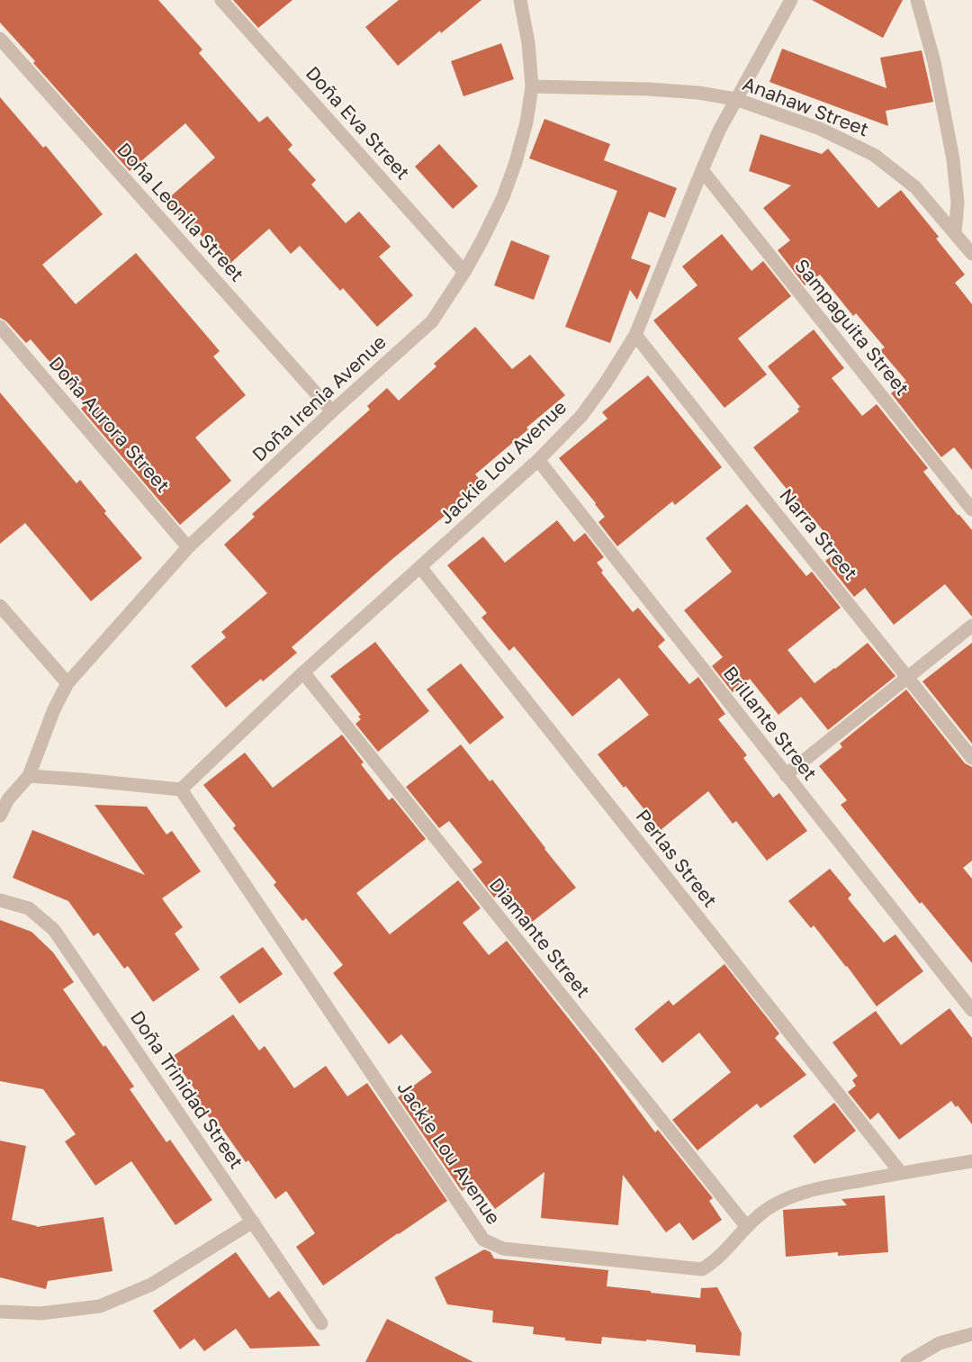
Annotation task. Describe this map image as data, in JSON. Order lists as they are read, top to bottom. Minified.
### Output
{"streets":{"street":["Anahaw Street","Doña Eva Street","Doña Leonila Street","Sampaguita Street","Doña Irenia Avenue","Doña Aurora Street","Jackie Lou Avenue","Narra Street","Brillante Street","Perlas Street","Diamante Street","Doña Trinidad Street"]},"crossings":[["Anahaw Street","Doña Irenia Avenue"],["Anahaw Street","Jackie Lou Avenue"],["Doña Eva Street","Doña Irenia Avenue"],["Doña Leonila Street","Doña Irenia Avenue"],["Sampaguita Street","Jackie Lou Avenue"],["Doña Irenia Avenue","Doña Aurora Street"],["Jackie Lou Avenue","Narra Street"],["Jackie Lou Avenue","Brillante Street"],["Jackie Lou Avenue","Perlas Street"],["Jackie Lou Avenue","Diamante Street"]]}
